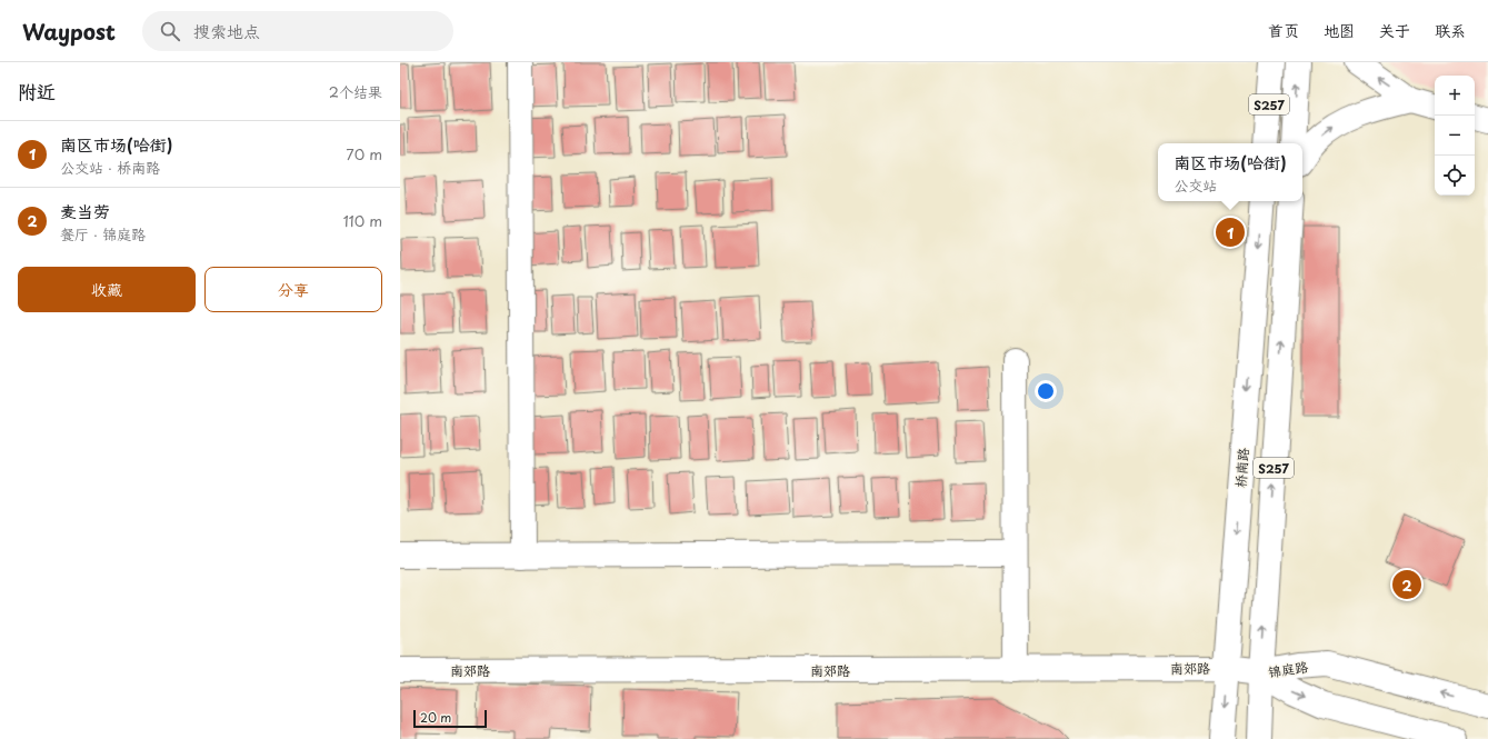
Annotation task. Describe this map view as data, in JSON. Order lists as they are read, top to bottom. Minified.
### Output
{"streets":{"street":["S257","桥南路","南郊路","锦庭路"]},"crossings":[["S257","南郊路"],["S257","锦庭路"],["桥南路","南郊路"],["南郊路","锦庭路"]],"scale_bar":"20 m","page":{"header":"Waypost","search":"搜索地点","nav":["首页","地图","关于","联系"],"heading":["附近","2个结果"],"map_buttons":["+","−"],"list":[{"mark":"1","name":"南区市场(哈街)","note":"公交站 · 桥南路","value":"70 m"},{"mark":"2","name":"麦当劳","note":"餐厅 · 锦庭路","value":"110 m"}],"popup":["南区市场(哈街)","公交站"],"pins":["1","2"],"buttons":["收藏","分享"],"scale":"20 m"}}
